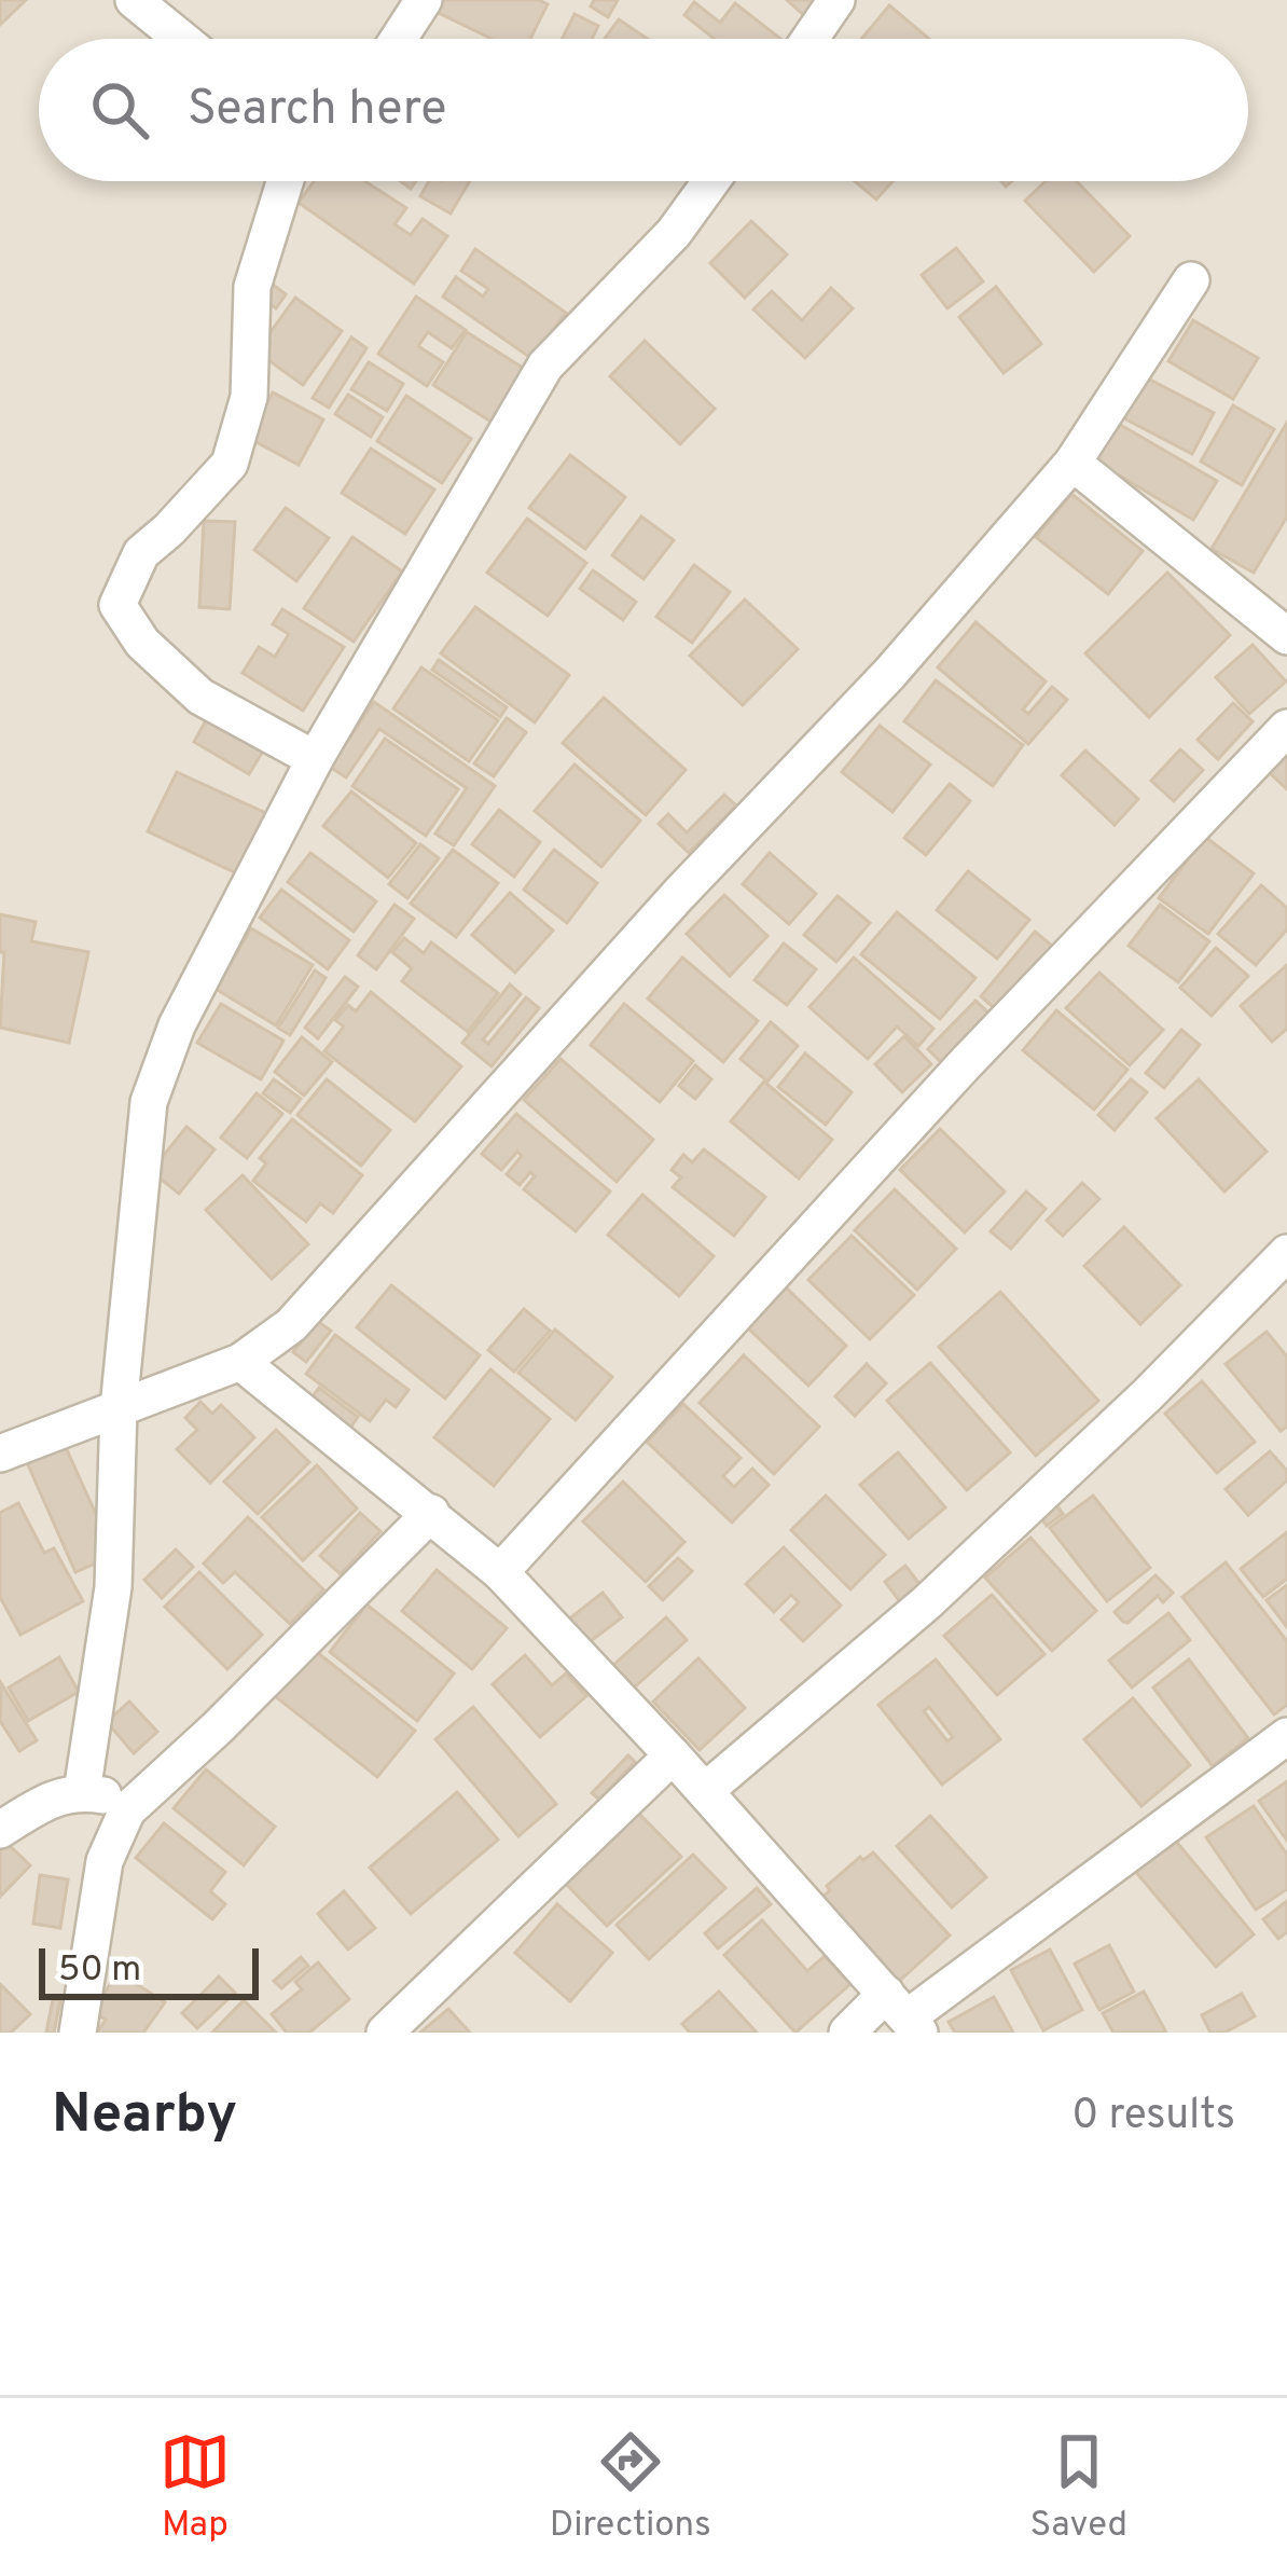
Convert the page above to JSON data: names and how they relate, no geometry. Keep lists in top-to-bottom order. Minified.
{"scale_bar":"50 m","page":{"search":"Search here","scale":"50 m","heading":["Nearby","0 results"],"nav":["Map","Directions","Saved"]}}
